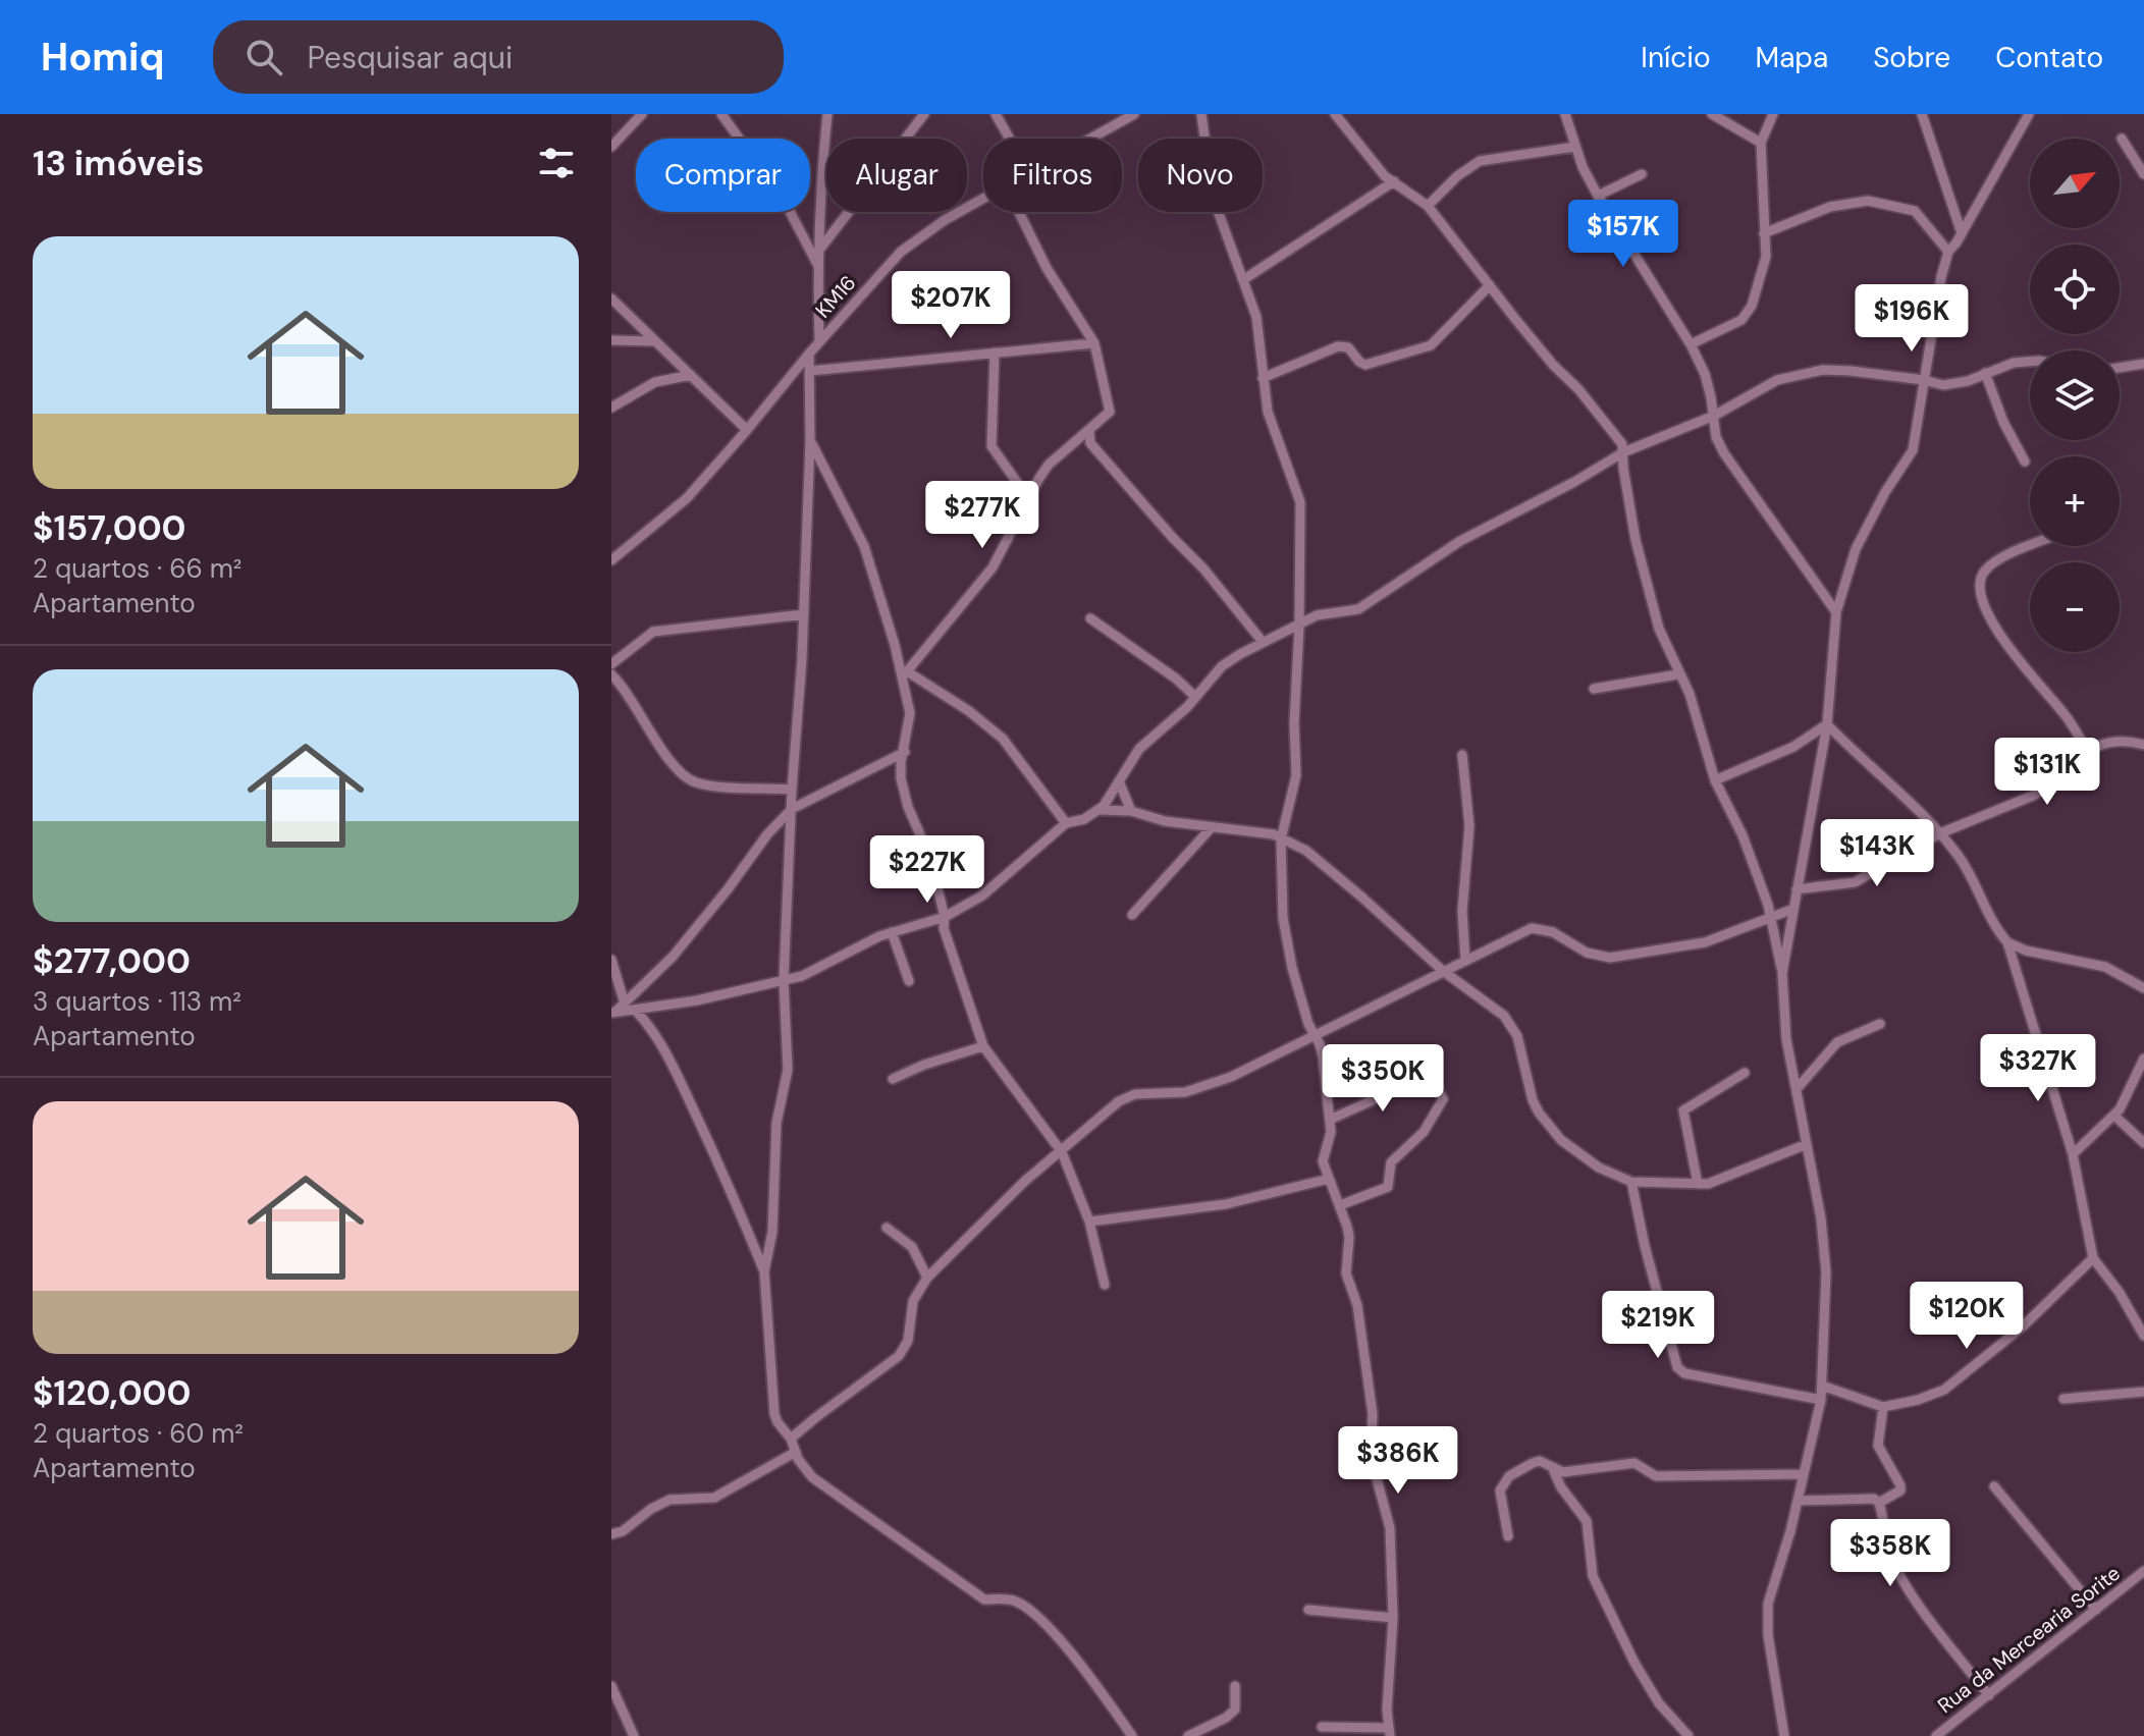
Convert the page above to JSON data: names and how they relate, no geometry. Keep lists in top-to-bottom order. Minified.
{"streets":{"street":["KM16","Rua da Mercearia Sorite"]},"north":"top right","page":{"header":"Homiq","search":"Pesquisar aqui","nav":["Início","Mapa","Sobre","Contato"],"heading":"13 imóveis","map_buttons":["+","−"],"chip":["Comprar","Alugar","Filtros","Novo"],"price":["$157K","$207K","$196K","$277K","$131K","$143K","$227K","$327K","$350K","$120K","$219K","$386K","$358K"],"list":[{"name":"$157,000","note":"2 quartos · 66 m² · Apartamento"},{"name":"$277,000","note":"3 quartos · 113 m² · Apartamento"},{"name":"$120,000","note":"2 quartos · 60 m² · Apartamento"}]}}
